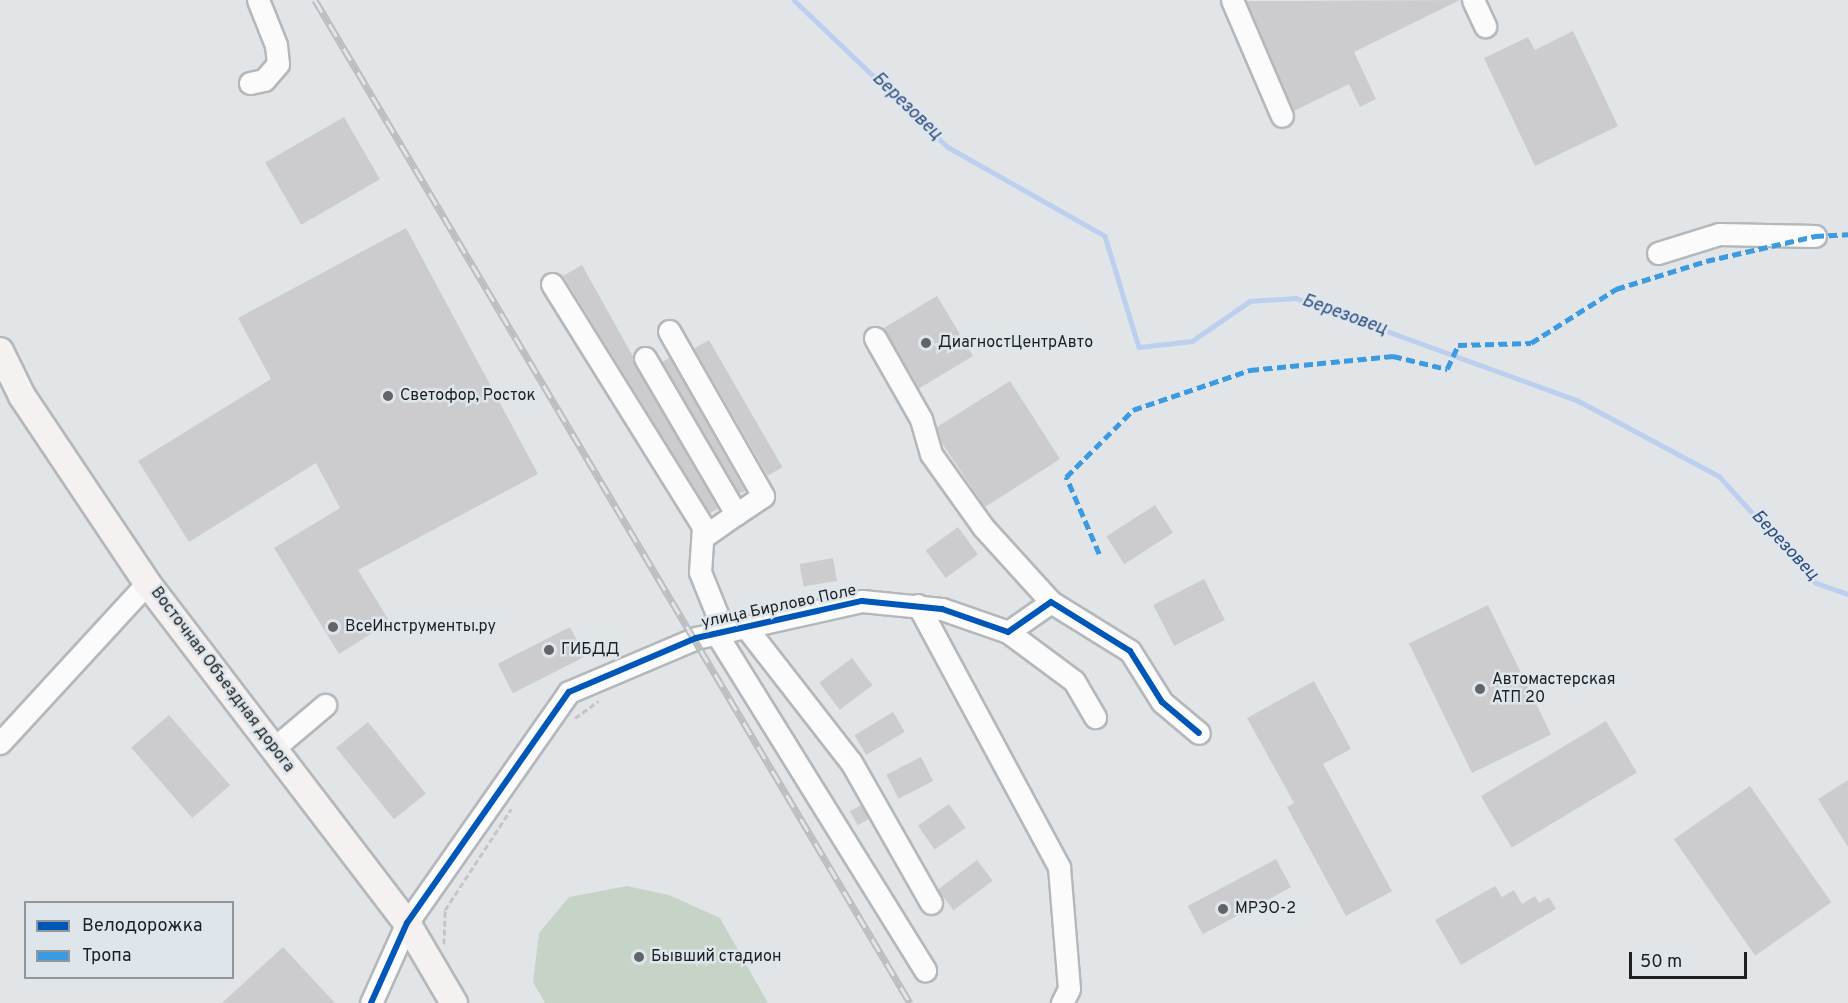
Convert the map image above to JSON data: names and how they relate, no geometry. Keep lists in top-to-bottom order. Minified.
{"streets":{"main road":["Восточная Объездная дорога"],"street":["улица Бирлово Поле"]},"crossings":[["улица Бирлово Поле","Восточная Объездная дорога"]],"water":["Березовец"],"places":["ДиагностЦентрАвто","Светофор, Росток","ВсеИнструменты.ру","ГИБДД","Автомастерская АТП 20","МРЭО-2","Бывший стадион"],"legend":["Велодорожка","Тропа"],"scale_bar":"50 m"}
